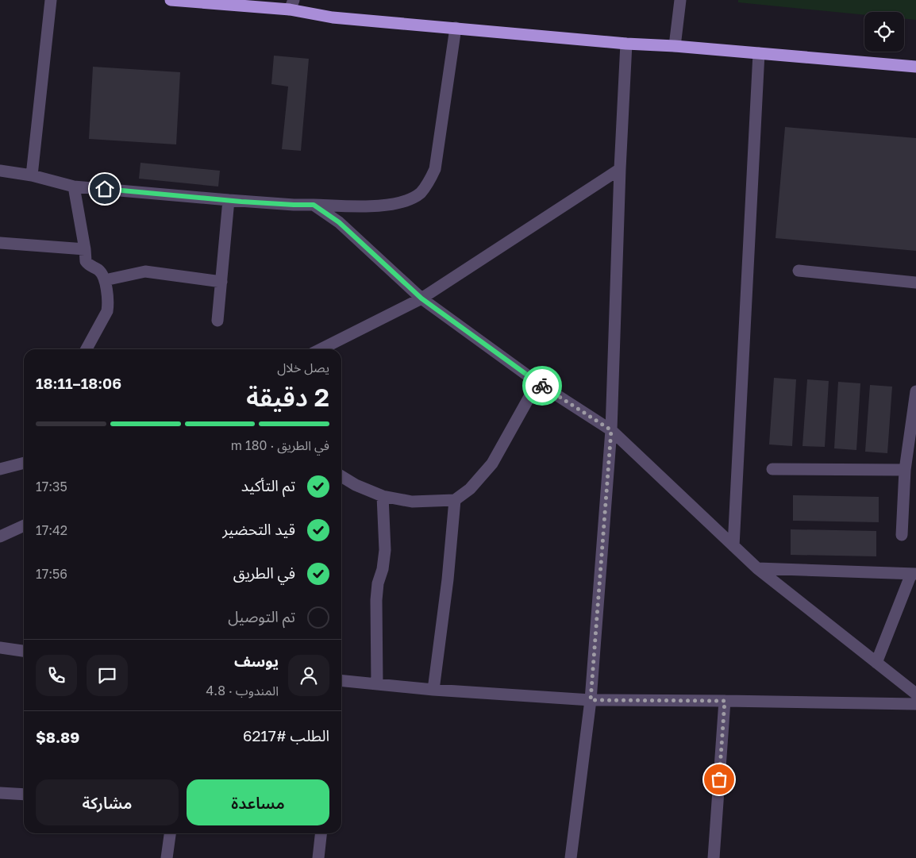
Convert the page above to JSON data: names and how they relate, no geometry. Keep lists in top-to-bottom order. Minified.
{"page":{"heading":["2 دقيقة","يصل خلال","18:06–18:11"],"panel":["يوسف","المندوب · 4.8","الطلب #6217","$8.89"],"bar":"في الطريق · 180 m","list":[["تم التأكيد","17:35"],["قيد التحضير","17:42"],["في الطريق","17:56"],"تم التوصيل"],"buttons":["مساعدة","مشاركة"]}}
